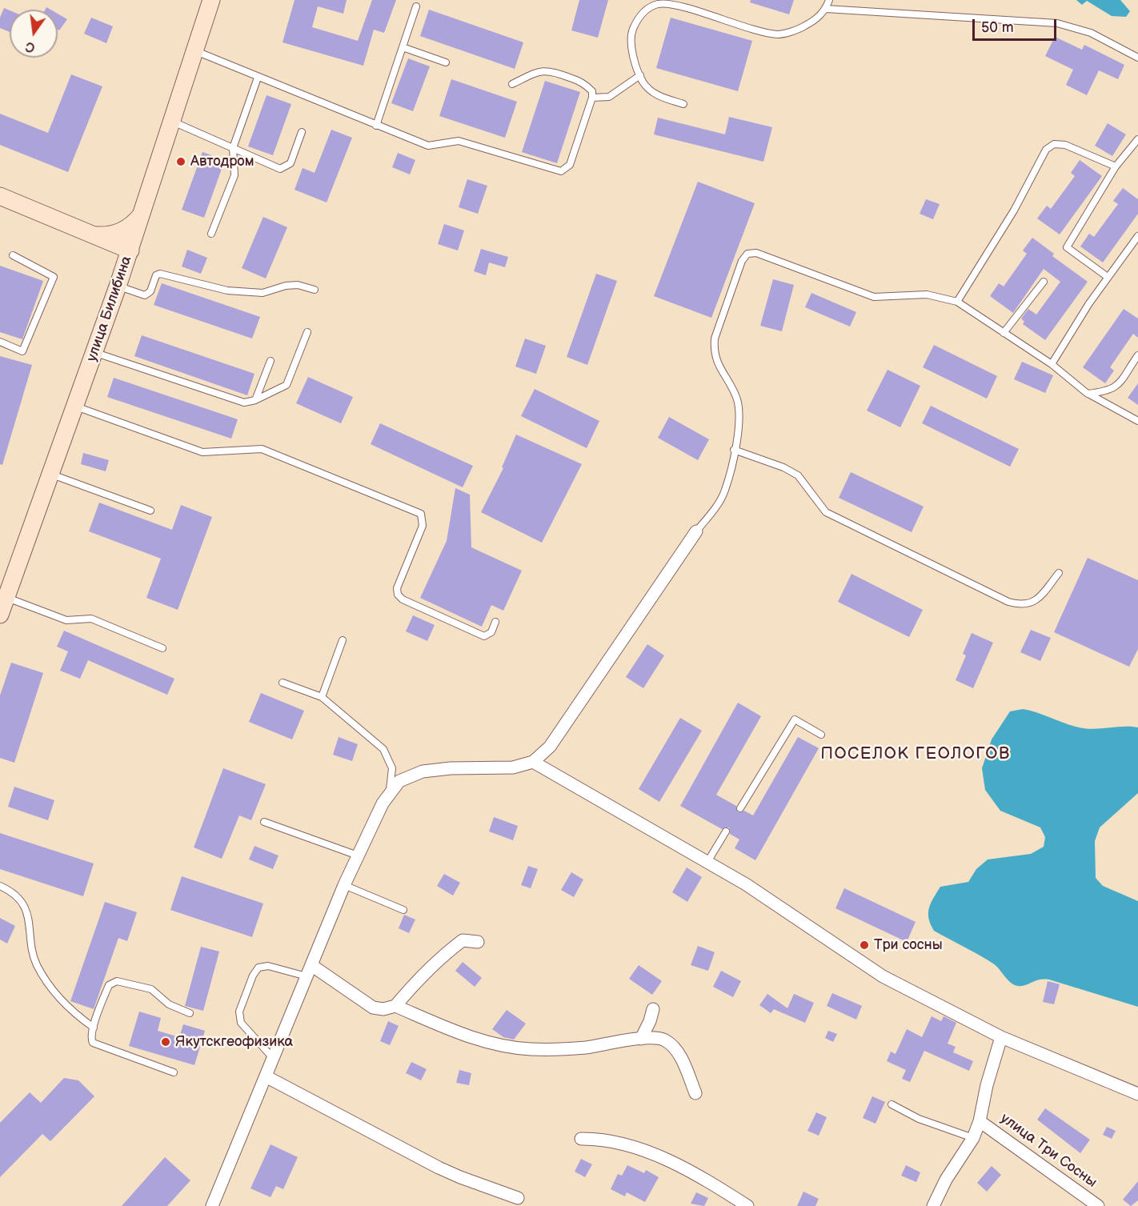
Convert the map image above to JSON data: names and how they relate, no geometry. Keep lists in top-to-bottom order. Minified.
{"streets":{"main road":["улица Билибина"],"street":["улица Три Сосны"]},"districts":["ПОСЕЛОК ГЕОЛОГОВ"],"places":["Автодром","Три сосны","Якутскгеофизика"],"scale_bar":"50 m","north":"bottom"}
